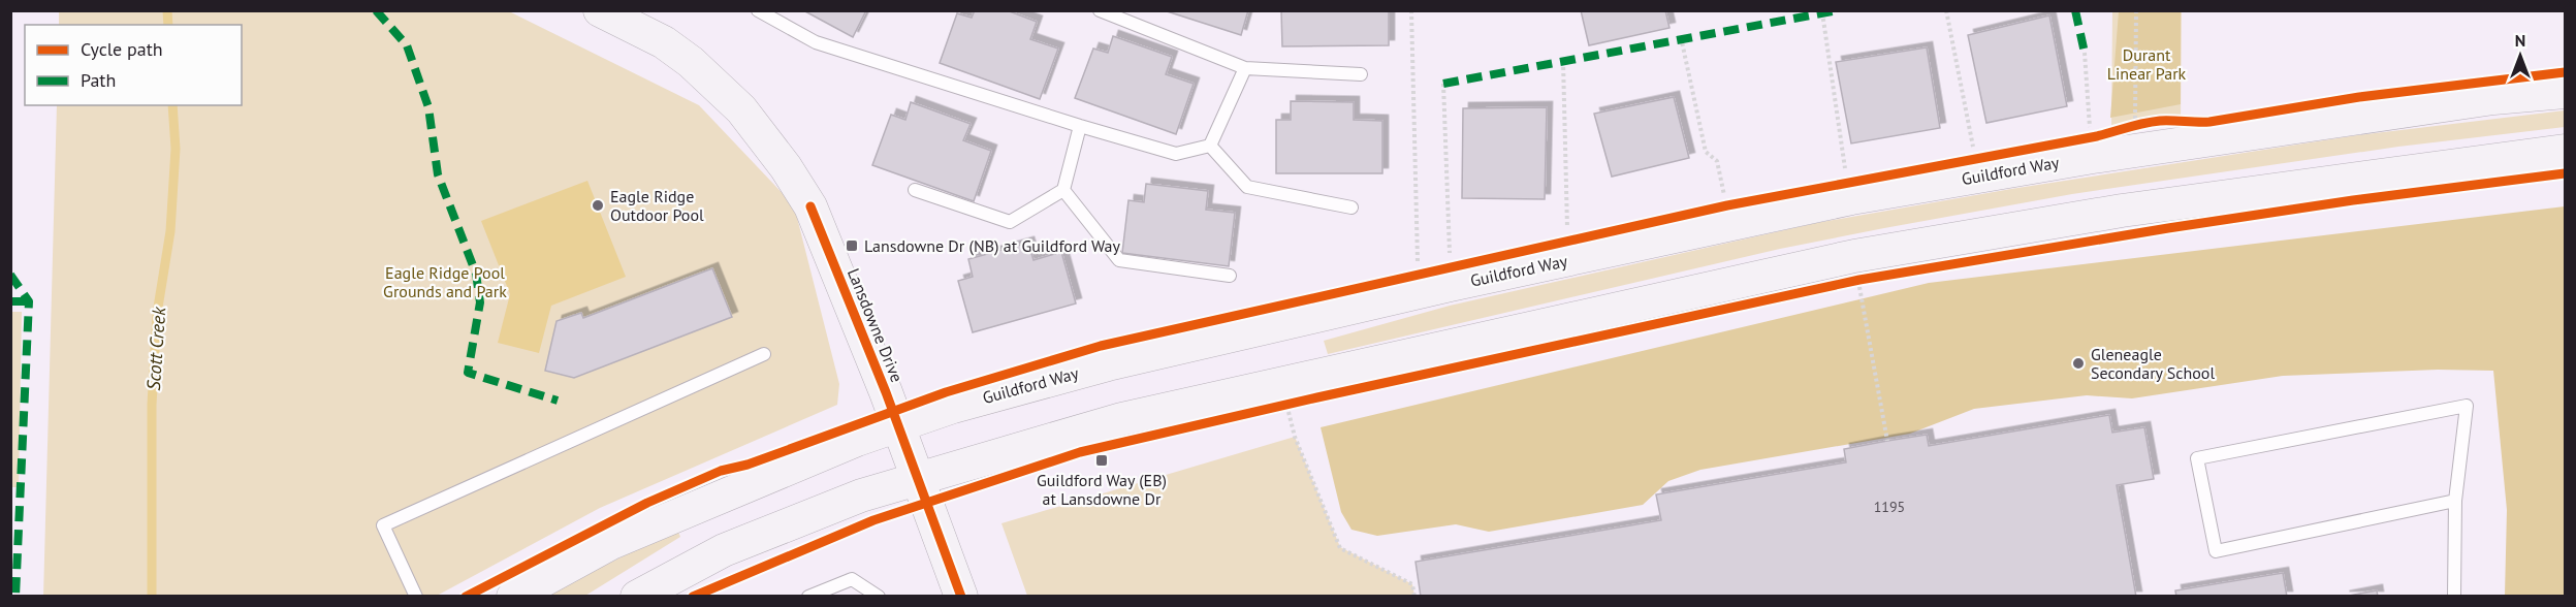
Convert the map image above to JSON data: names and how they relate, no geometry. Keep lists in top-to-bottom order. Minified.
{"streets":{"main road":["Guildford Way","Lansdowne Drive"]},"crossings":[["Guildford Way","Lansdowne Drive"]],"water":["Scott Creek"],"parks":["Durant Linear Park","Eagle Ridge Pool Grounds and Park"],"places":{"other":["Eagle Ridge Outdoor Pool","Gleneagle Secondary School"],"transit":["Lansdowne Dr (NB) at Guildford Way","Guildford Way (EB) at Lansdowne Dr"]},"house_numbers":["1195"],"legend":["Cycle path","Path"],"north":"top"}
